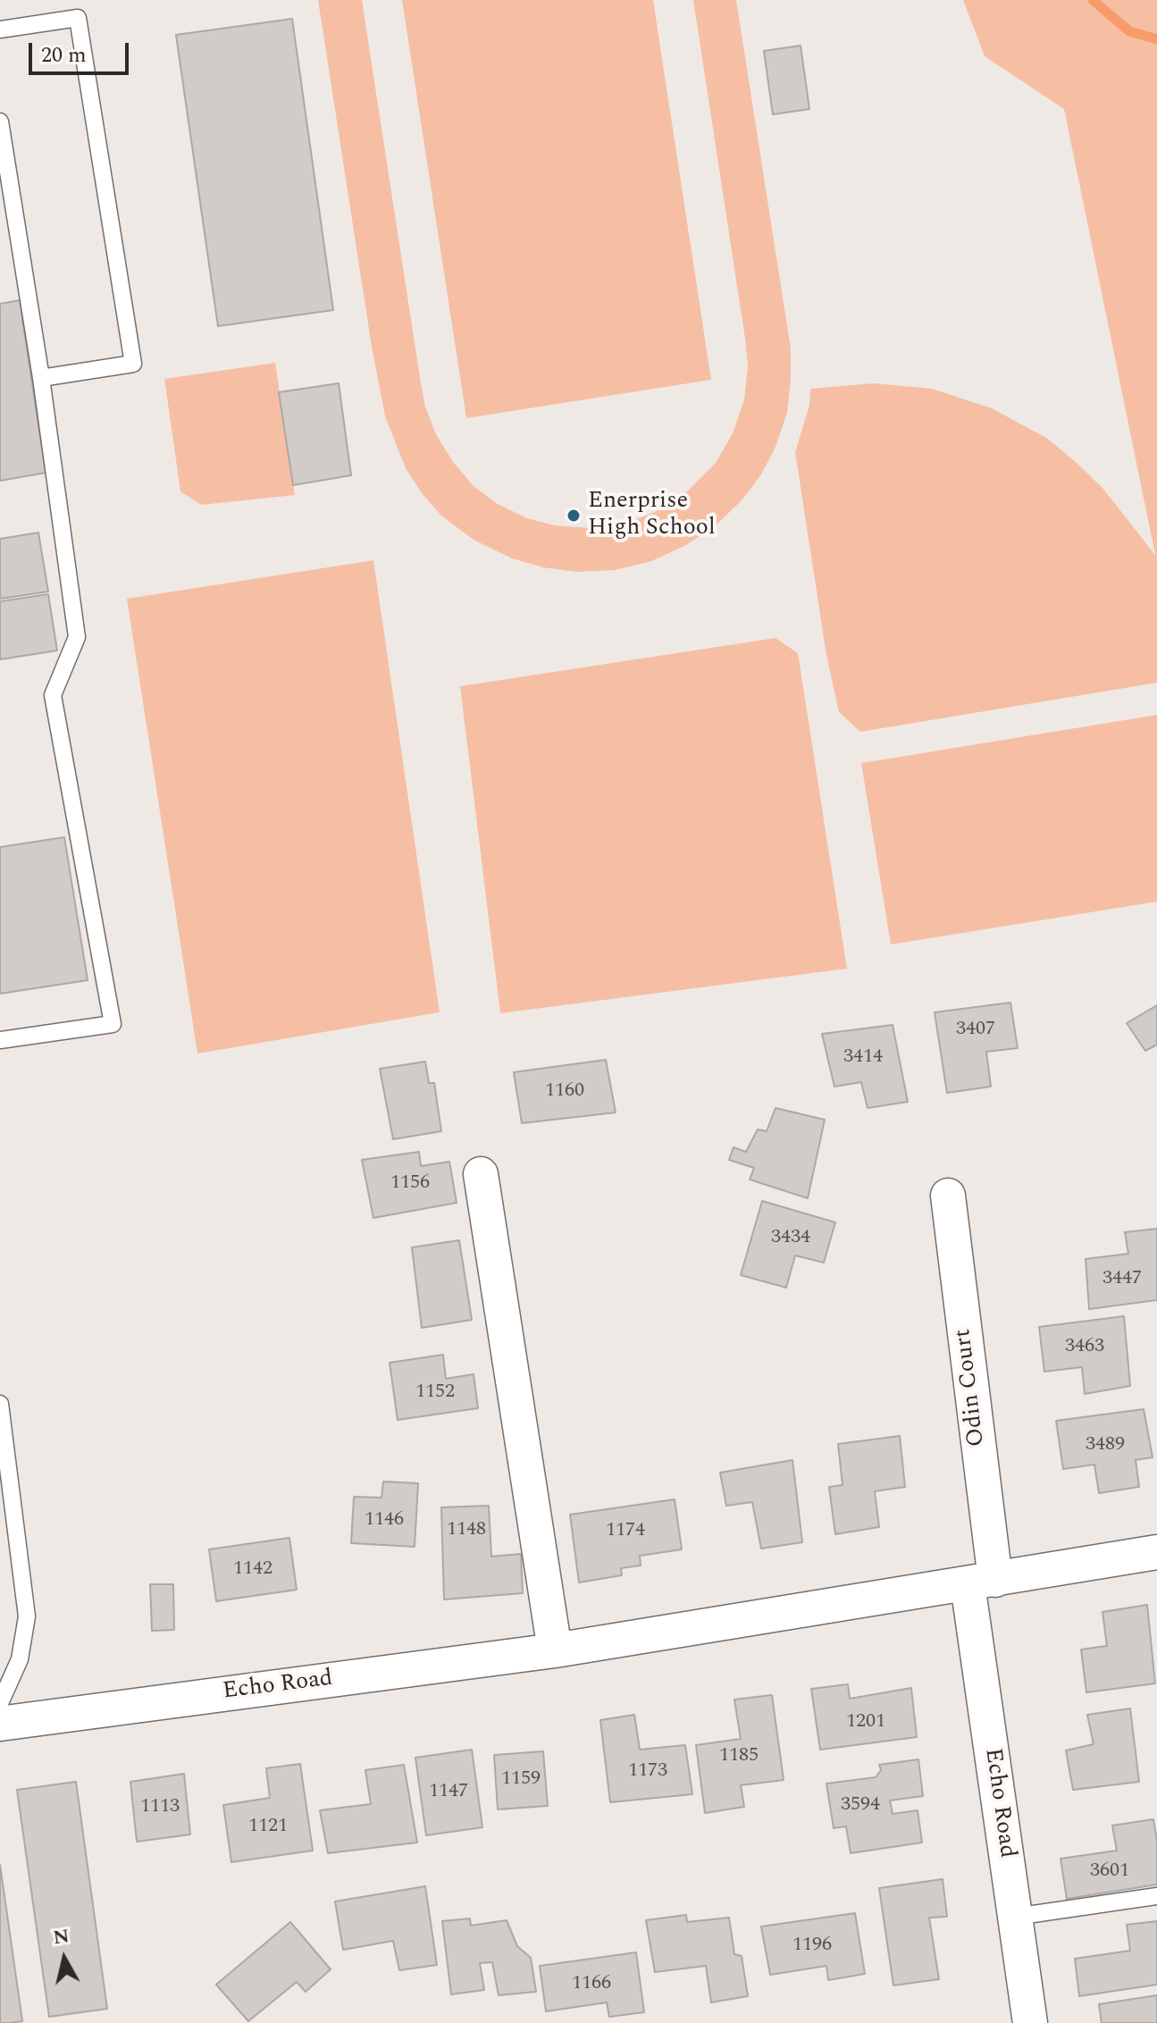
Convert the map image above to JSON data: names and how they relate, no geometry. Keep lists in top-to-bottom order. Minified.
{"streets":{"street":["Odin Court","Echo Road"]},"crossings":[["Odin Court","Echo Road"]],"places":["Enerprise High School"],"house_numbers":["3407","3414","1160","1156","3434","3447","3463","1152","3489","1146","1148","1174","1142","1201","1185","1173","1159","1147","3594","1113","1121","3601","1196","1166"],"scale_bar":"20 m","north":"top"}
